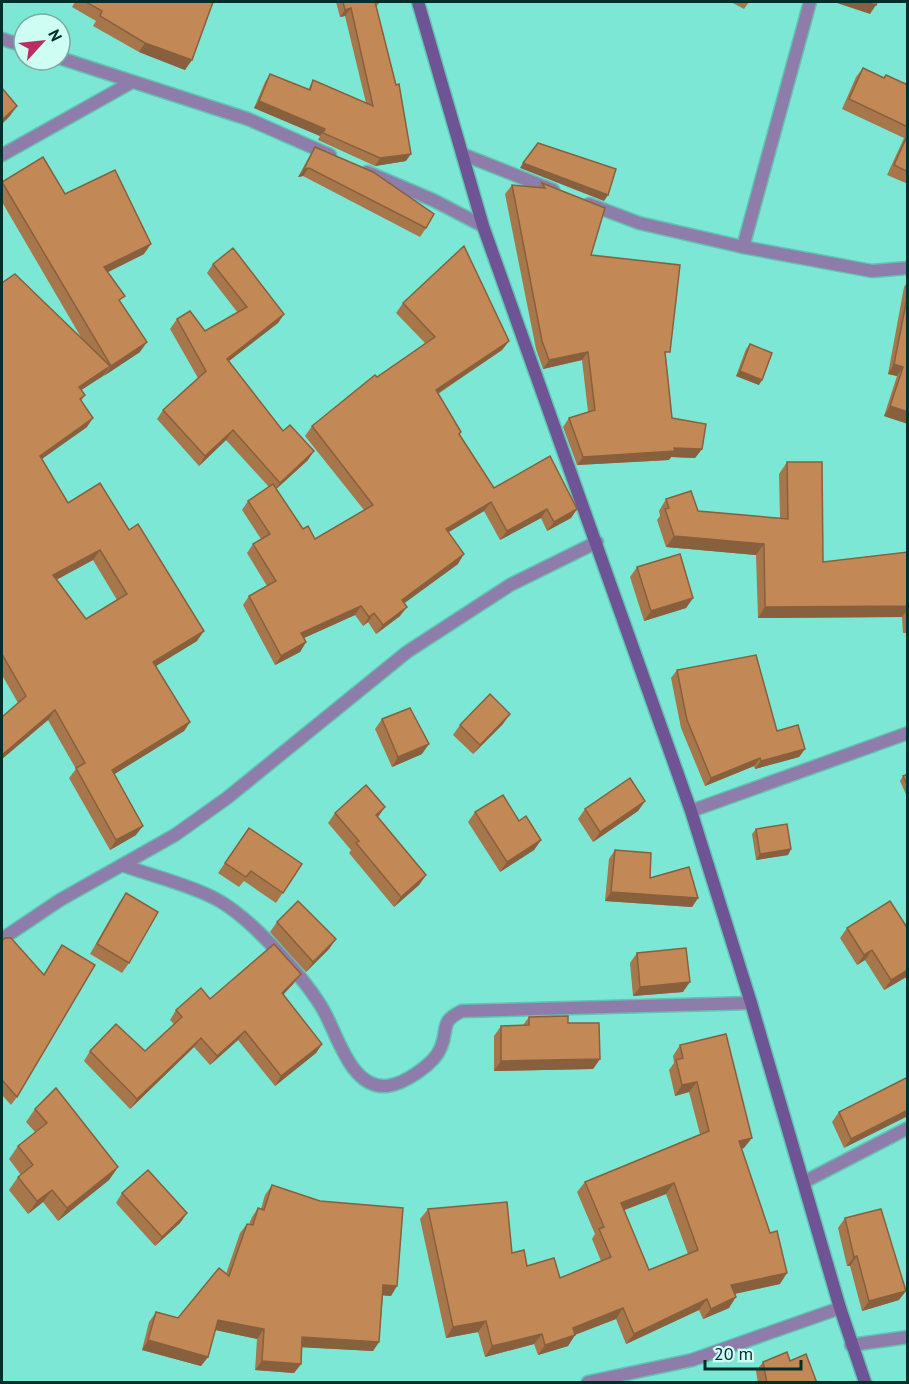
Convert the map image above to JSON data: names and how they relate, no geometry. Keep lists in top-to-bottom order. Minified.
{"scale_bar":"20 m","north":"top right"}
